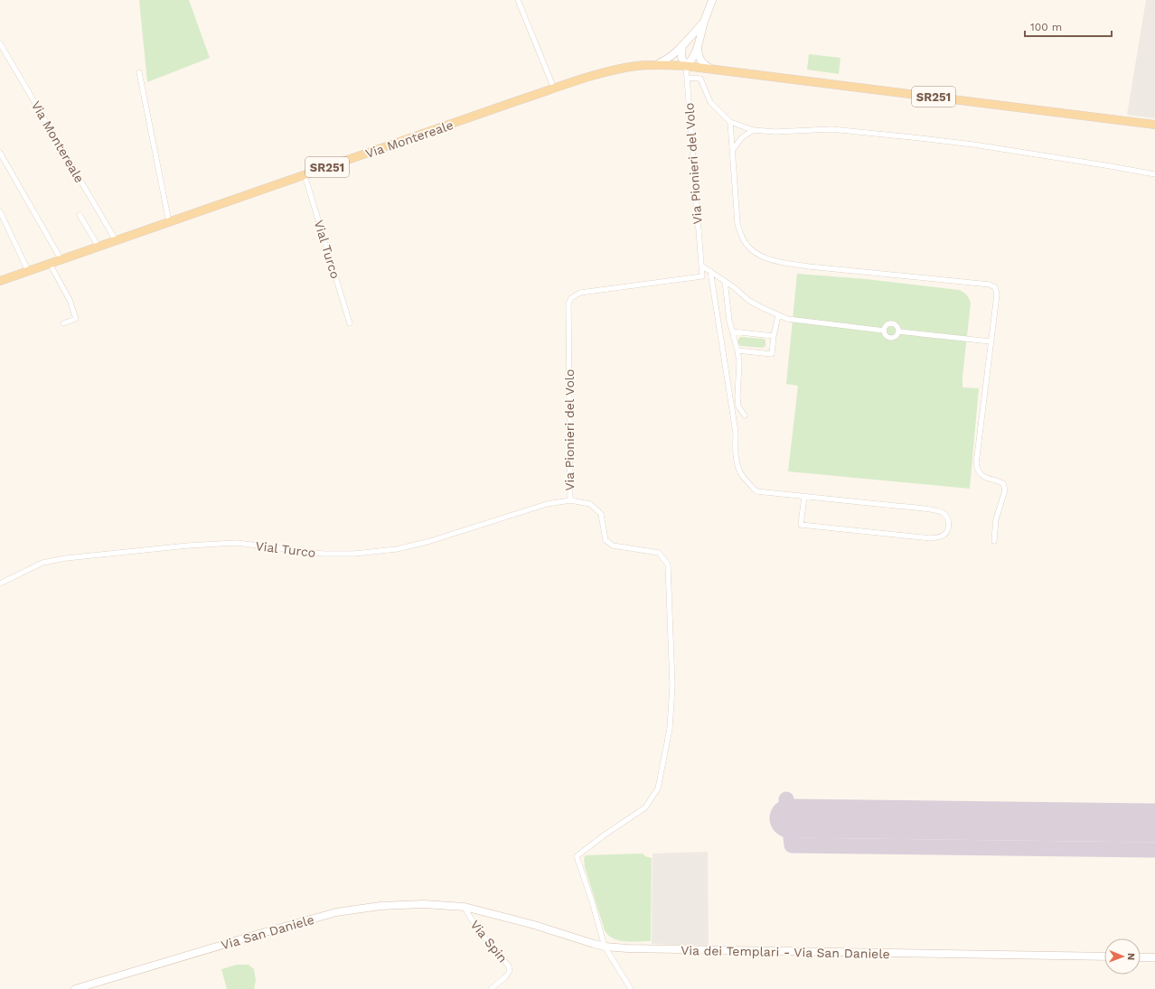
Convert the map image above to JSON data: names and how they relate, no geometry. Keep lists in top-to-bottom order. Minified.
{"streets":{"main road":["SR251","Via Montereale"],"street":["Via Pionieri del Volo","Vial Turco","Via San Daniele","Via Spin","Via dei Templari - Via San Daniele"]},"crossings":[["SR251","Via Montereale"],["SR251","Via Pionieri del Volo"],["Via Montereale","Via Pionieri del Volo"],["Via Montereale","Vial Turco"],["Via Pionieri del Volo","Vial Turco"],["Via Pionieri del Volo","Via dei Templari - Via San Daniele"],["Via San Daniele","Via Spin"],["Via San Daniele","Via dei Templari - Via San Daniele"],["Via Spin","Via dei Templari - Via San Daniele"]],"scale_bar":"100 m","north":"right"}
